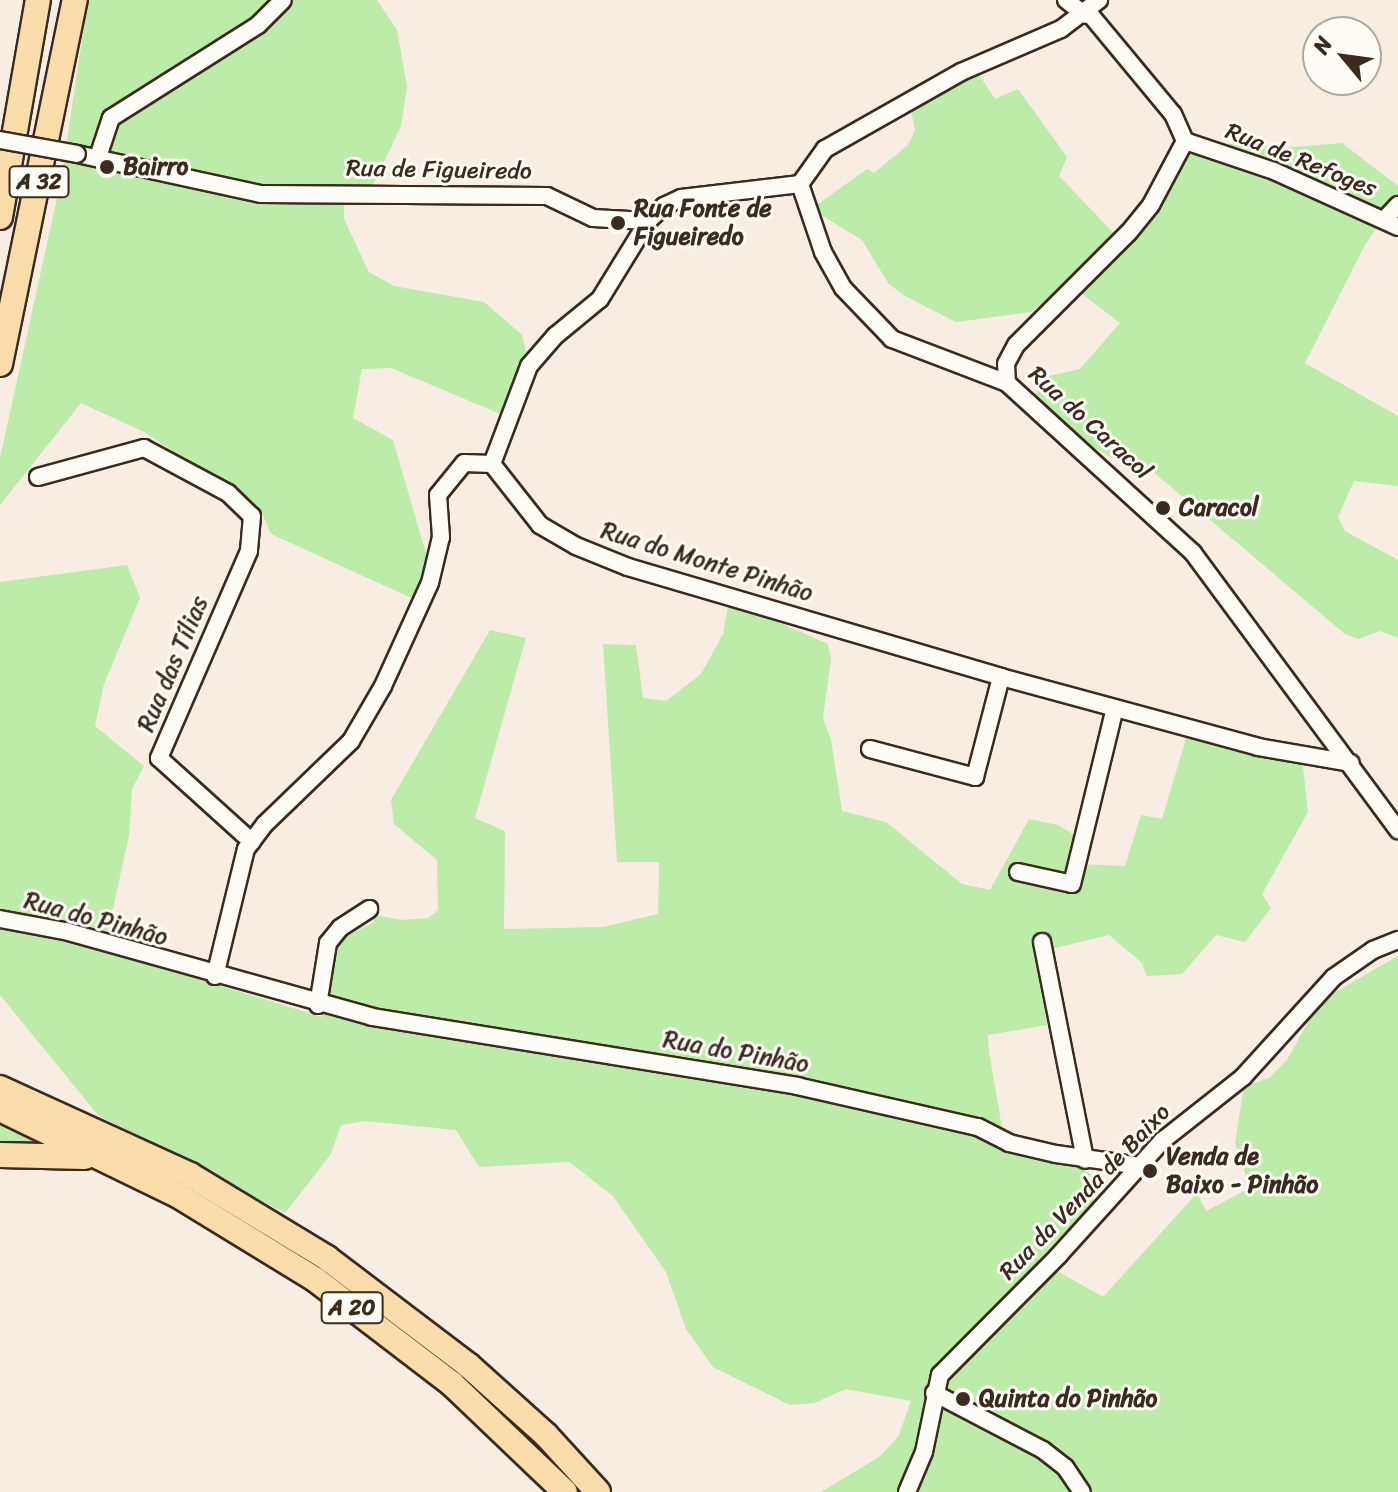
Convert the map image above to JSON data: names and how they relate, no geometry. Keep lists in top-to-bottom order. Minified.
{"streets":{"highway":["A 32","A 20"],"street":["Rua de Refoges","Rua de Figueiredo","Rua do Caracol","Rua do Monte Pinhão","Rua das Tílias","Rua do Pinhão","Rua da Venda de Baixo"]},"crossings":[["Rua de Refoges","Rua do Caracol"],["Rua do Caracol","Rua do Monte Pinhão"],["Rua do Pinhão","Rua da Venda de Baixo"]],"places":["Bairro","Rua Fonte de Figueiredo","Caracol","Venda de Baixo - Pinhão","Quinta do Pinhão"],"north":"top left"}
